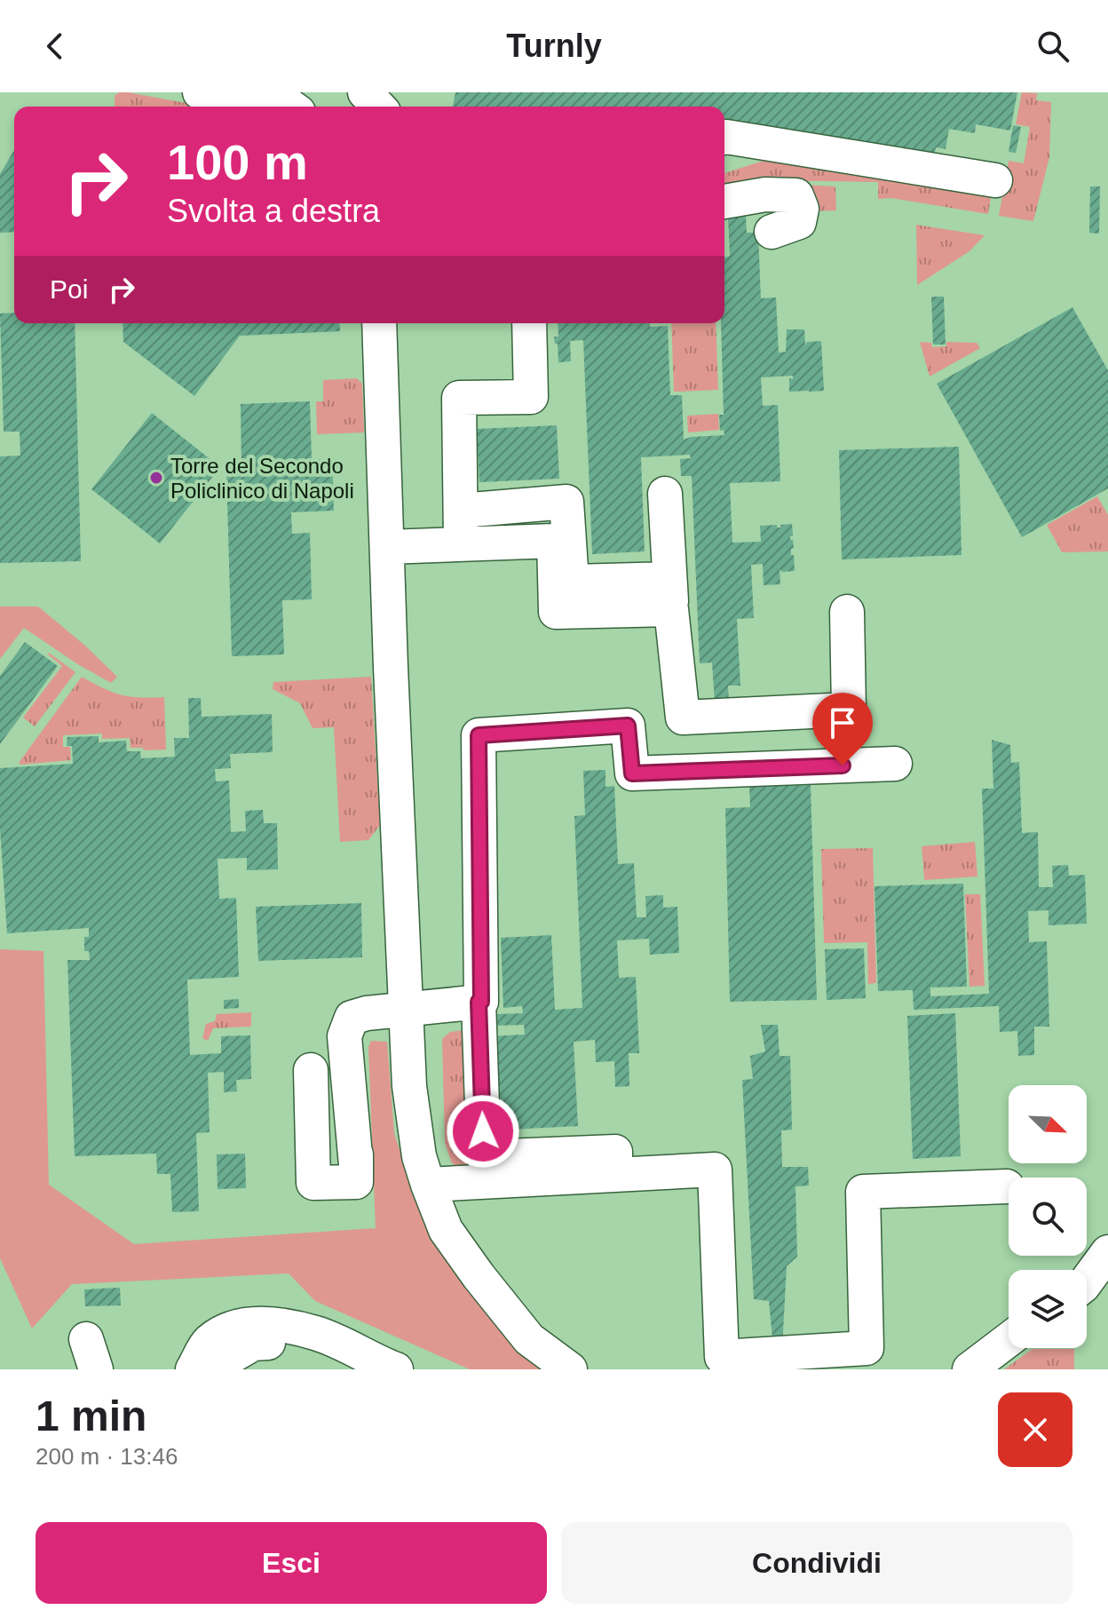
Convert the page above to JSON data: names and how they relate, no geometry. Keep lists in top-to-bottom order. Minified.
{"places":["Torre del Secondo Policlinico di Napoli"],"north":"bottom right","page":{"header":"Turnly","turn":["100 m","Svolta a destra"],"then":"Poi","heading":["1 min","200 m · 13:46"],"buttons":["Esci","Condividi"]}}
